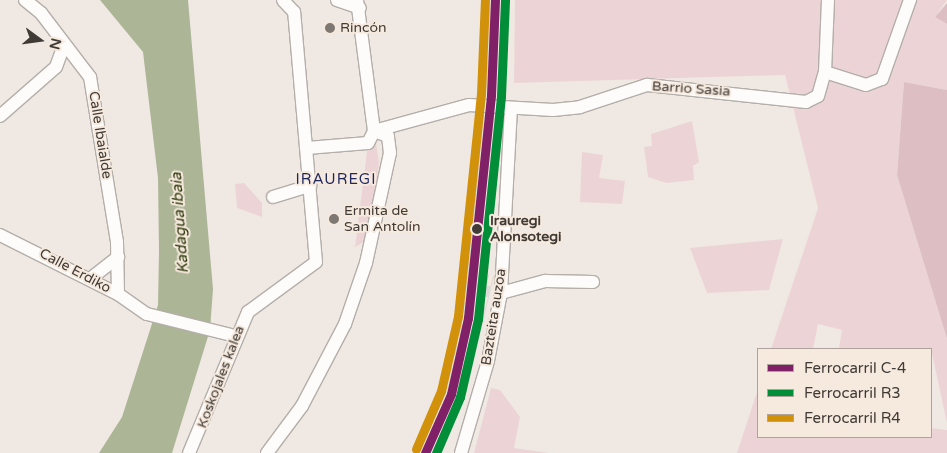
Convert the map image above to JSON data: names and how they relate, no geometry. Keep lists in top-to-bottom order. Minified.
{"streets":{"street":["Barrio Sasia","Calle Ibaialde","Calle Erdiko","Bazteita auzoa","Koskojales kalea"]},"crossings":[["Barrio Sasia","Bazteita auzoa"],["Calle Ibaialde","Calle Erdiko"],["Calle Erdiko","Koskojales kalea"]],"districts":["IRAUREGI"],"water":["Kadagua ibaia"],"places":["Rincón","Ermita de San Antolín","Irauregi Alonsotegi"],"lines":["rail line C-4","rail line R3","rail line R4"],"legend":["Ferrocarril C-4","Ferrocarril R3","Ferrocarril R4"],"north":"right"}
